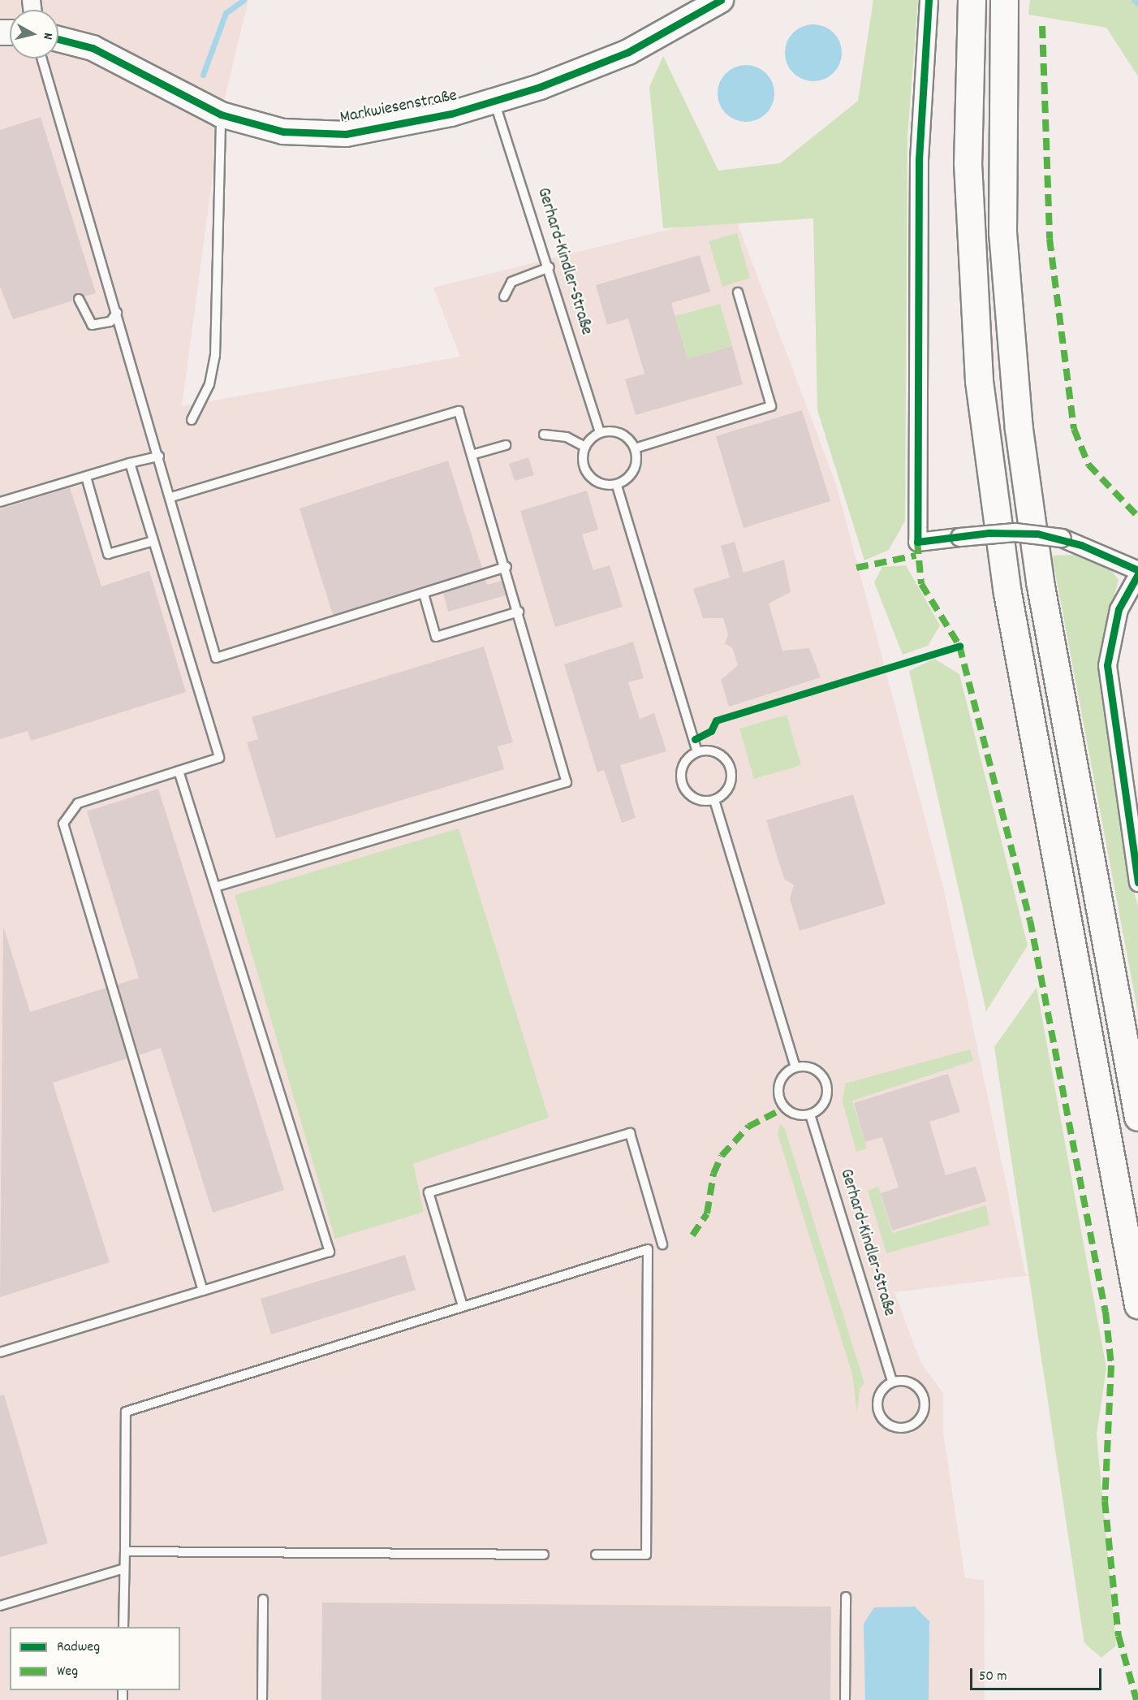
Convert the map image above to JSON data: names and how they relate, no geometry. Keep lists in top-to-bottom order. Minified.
{"streets":{"street":["Markwiesenstraße"],"lane":["Gerhard-Kindler-Straße"]},"crossings":[["Markwiesenstraße","Gerhard-Kindler-Straße"]],"legend":["Radweg","Weg"],"scale_bar":"50 m","north":"right"}
